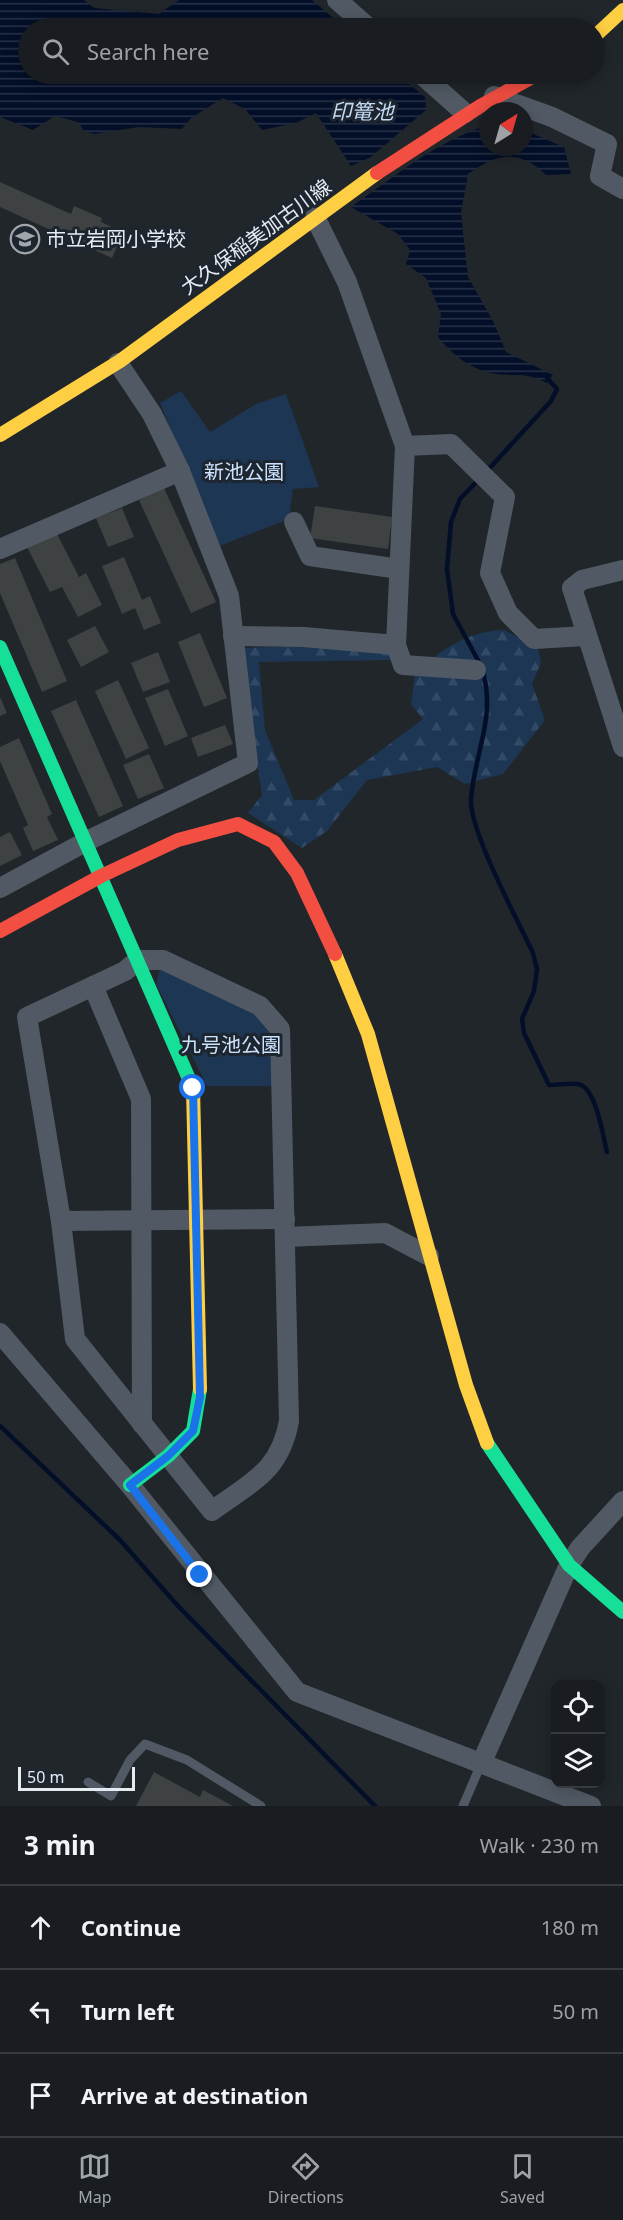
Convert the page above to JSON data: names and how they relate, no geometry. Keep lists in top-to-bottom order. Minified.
{"streets":{"street":["大久保稲美加古川線"]},"water":["印篭池"],"parks":["新池公園","九号池公園"],"places":{"school or university":["市立岩岡小学校"]},"scale_bar":"50 m","north":"top right","page":{"search":"Search here","scale":"50 m","heading":["3 min","Walk · 230 m"],"list":[["Continue","180 m"],["Turn left","50 m"],"Arrive at destination"],"nav":["Map","Directions","Saved"]}}
